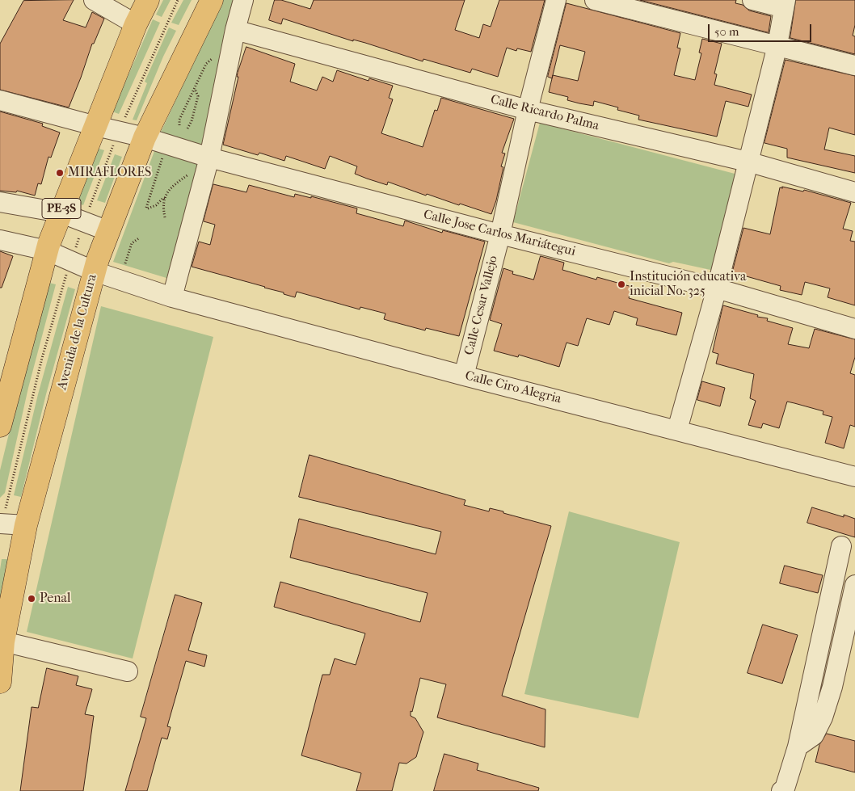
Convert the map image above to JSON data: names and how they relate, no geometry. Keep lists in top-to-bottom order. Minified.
{"streets":{"highway":["PE-3S","Avenida de la Cultura"],"street":["Calle Ricardo Palma","Calle Jose Carlos Mariátegui","Calle Cesar Vallejo","Calle Ciro Alegria"]},"crossings":[["Calle Ricardo Palma","Calle Cesar Vallejo"],["PE-3S","Calle Jose Carlos Mariátegui"],["PE-3S","Calle Ciro Alegria"],["Calle Jose Carlos Mariátegui","Calle Cesar Vallejo"],["Calle Jose Carlos Mariátegui","Avenida de la Cultura"],["Calle Cesar Vallejo","Calle Ciro Alegria"],["Avenida de la Cultura","Calle Ciro Alegria"]],"places":["MIRAFLORES","Institución educativa inicial No. 325","Penal"],"scale_bar":"50 m"}
